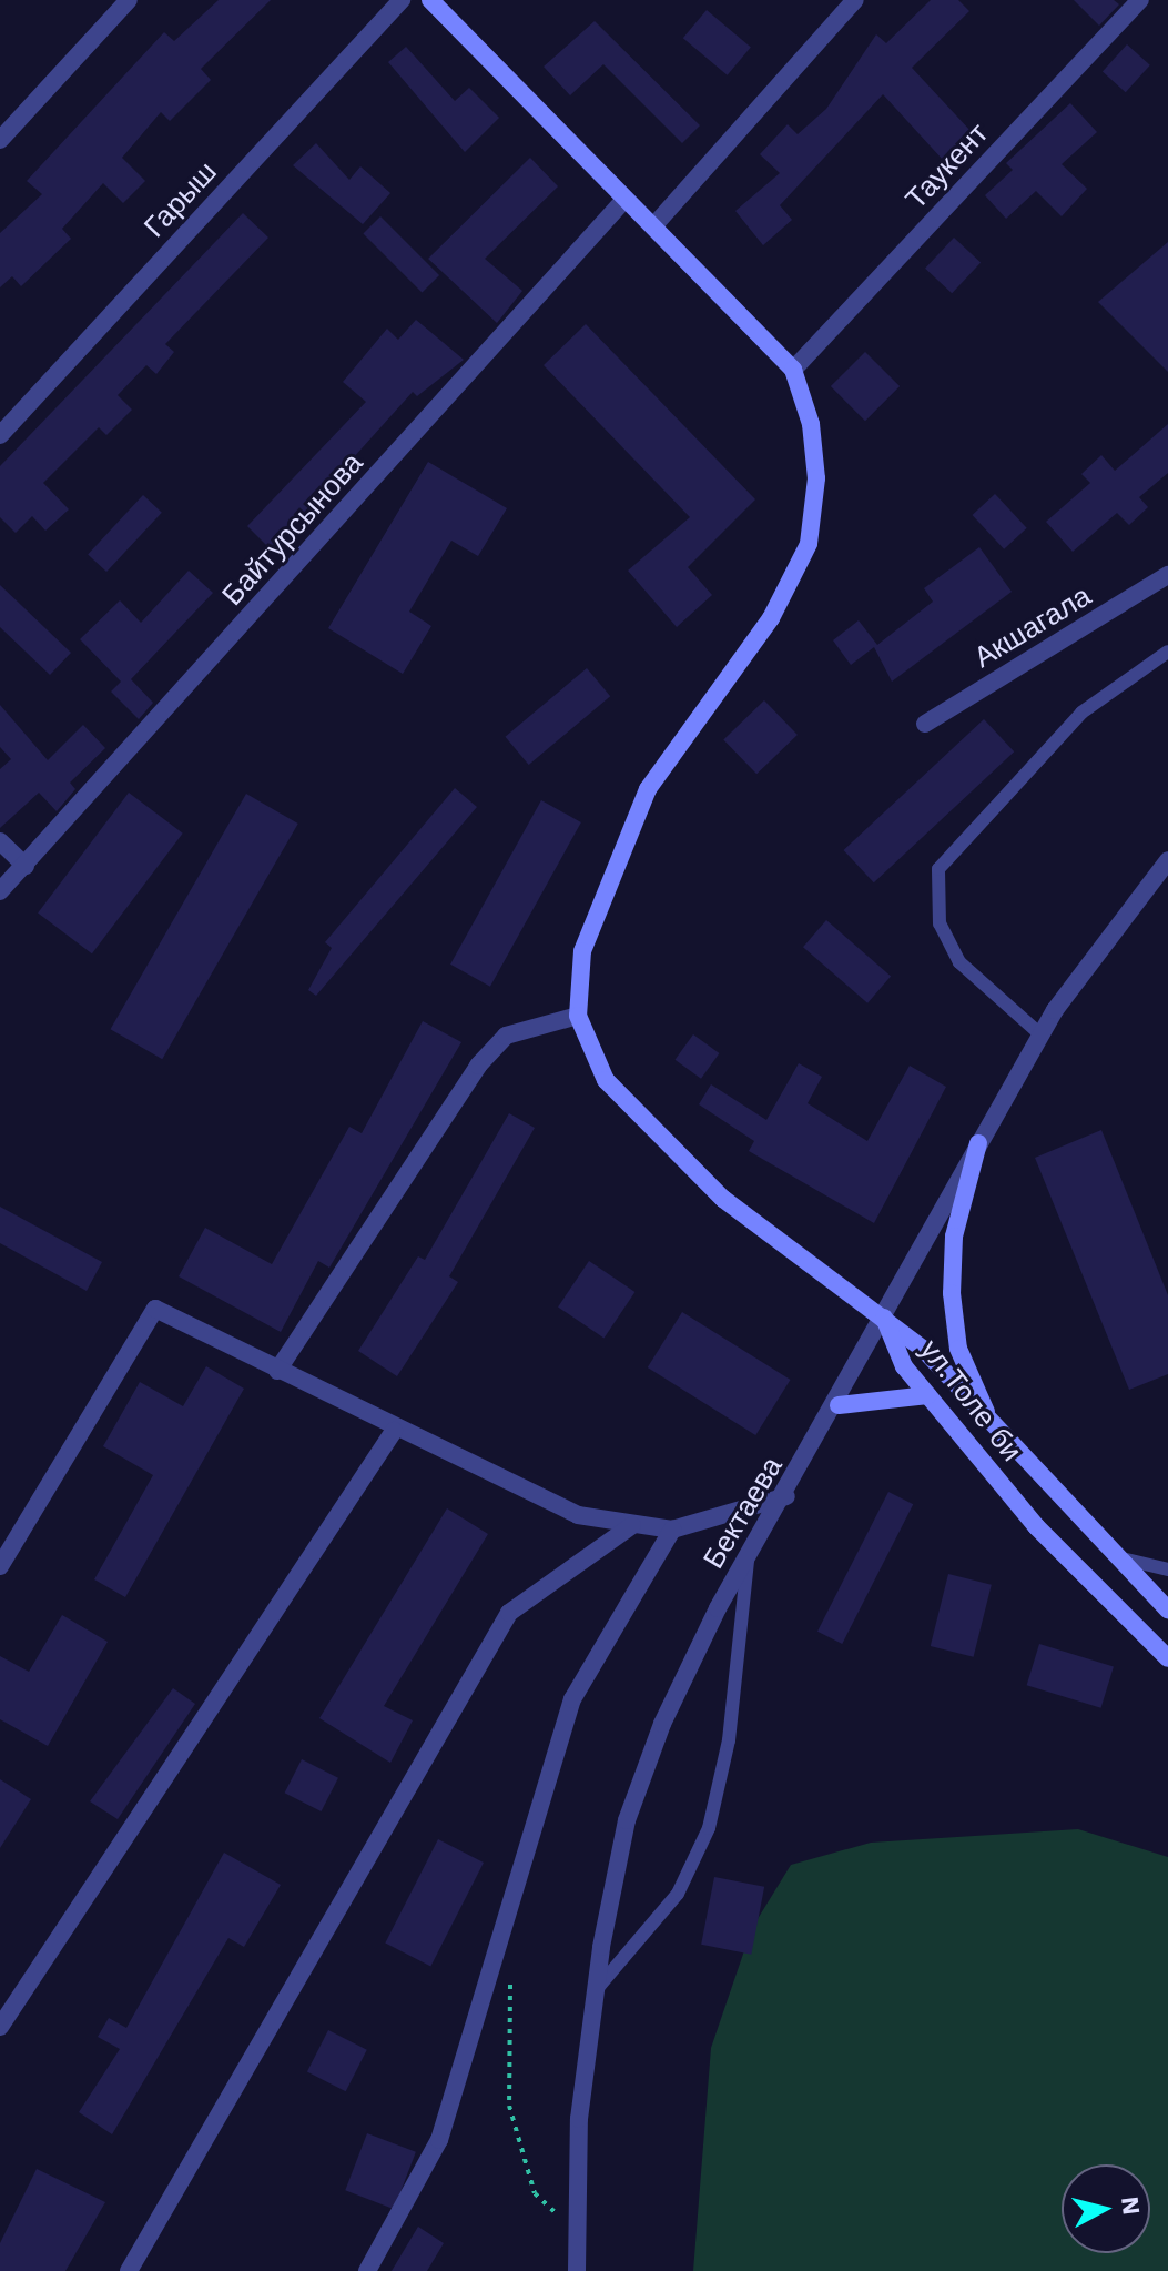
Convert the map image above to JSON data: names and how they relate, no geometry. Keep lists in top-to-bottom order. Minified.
{"streets":{"main road":["ул.Толе би"],"street":["Таукент","Гарыш","Байтурсынова","Акшагала","Бектаева"]},"crossings":[["ул.Толе би","Бектаева"]],"north":"right"}
